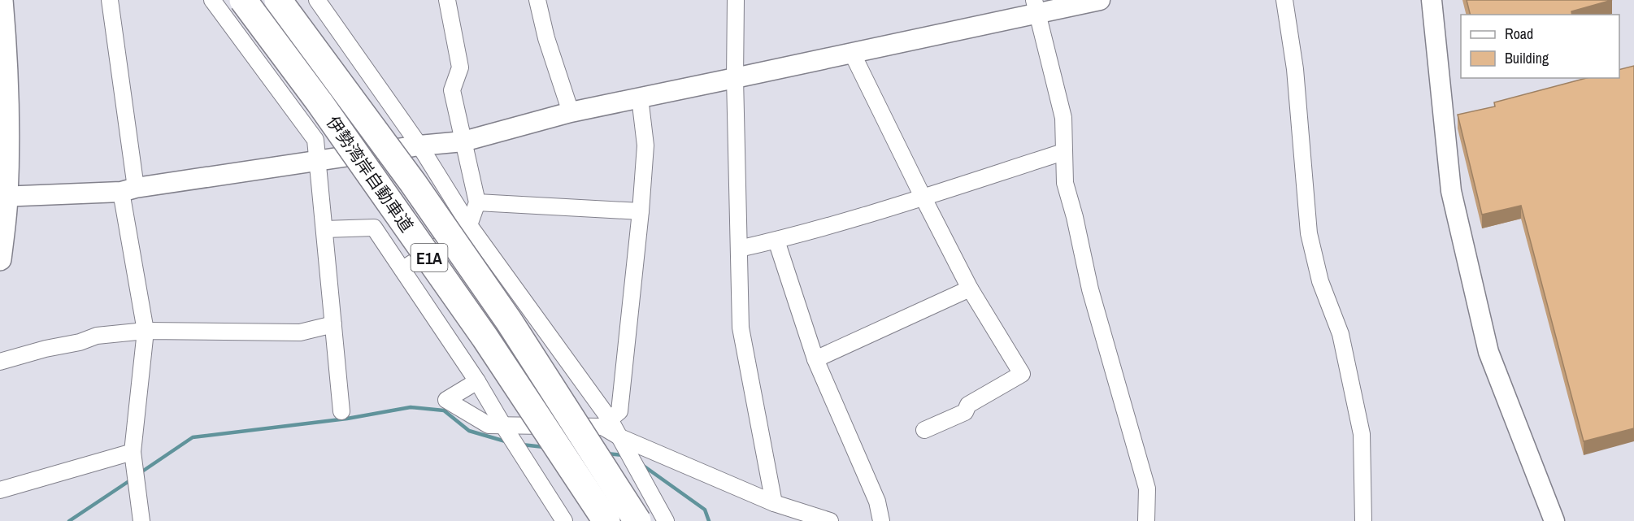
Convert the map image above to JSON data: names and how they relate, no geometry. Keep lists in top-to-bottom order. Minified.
{"streets":{"highway":["伊勢湾岸自動車道","E1A"]},"legend":["Road","Building"]}
